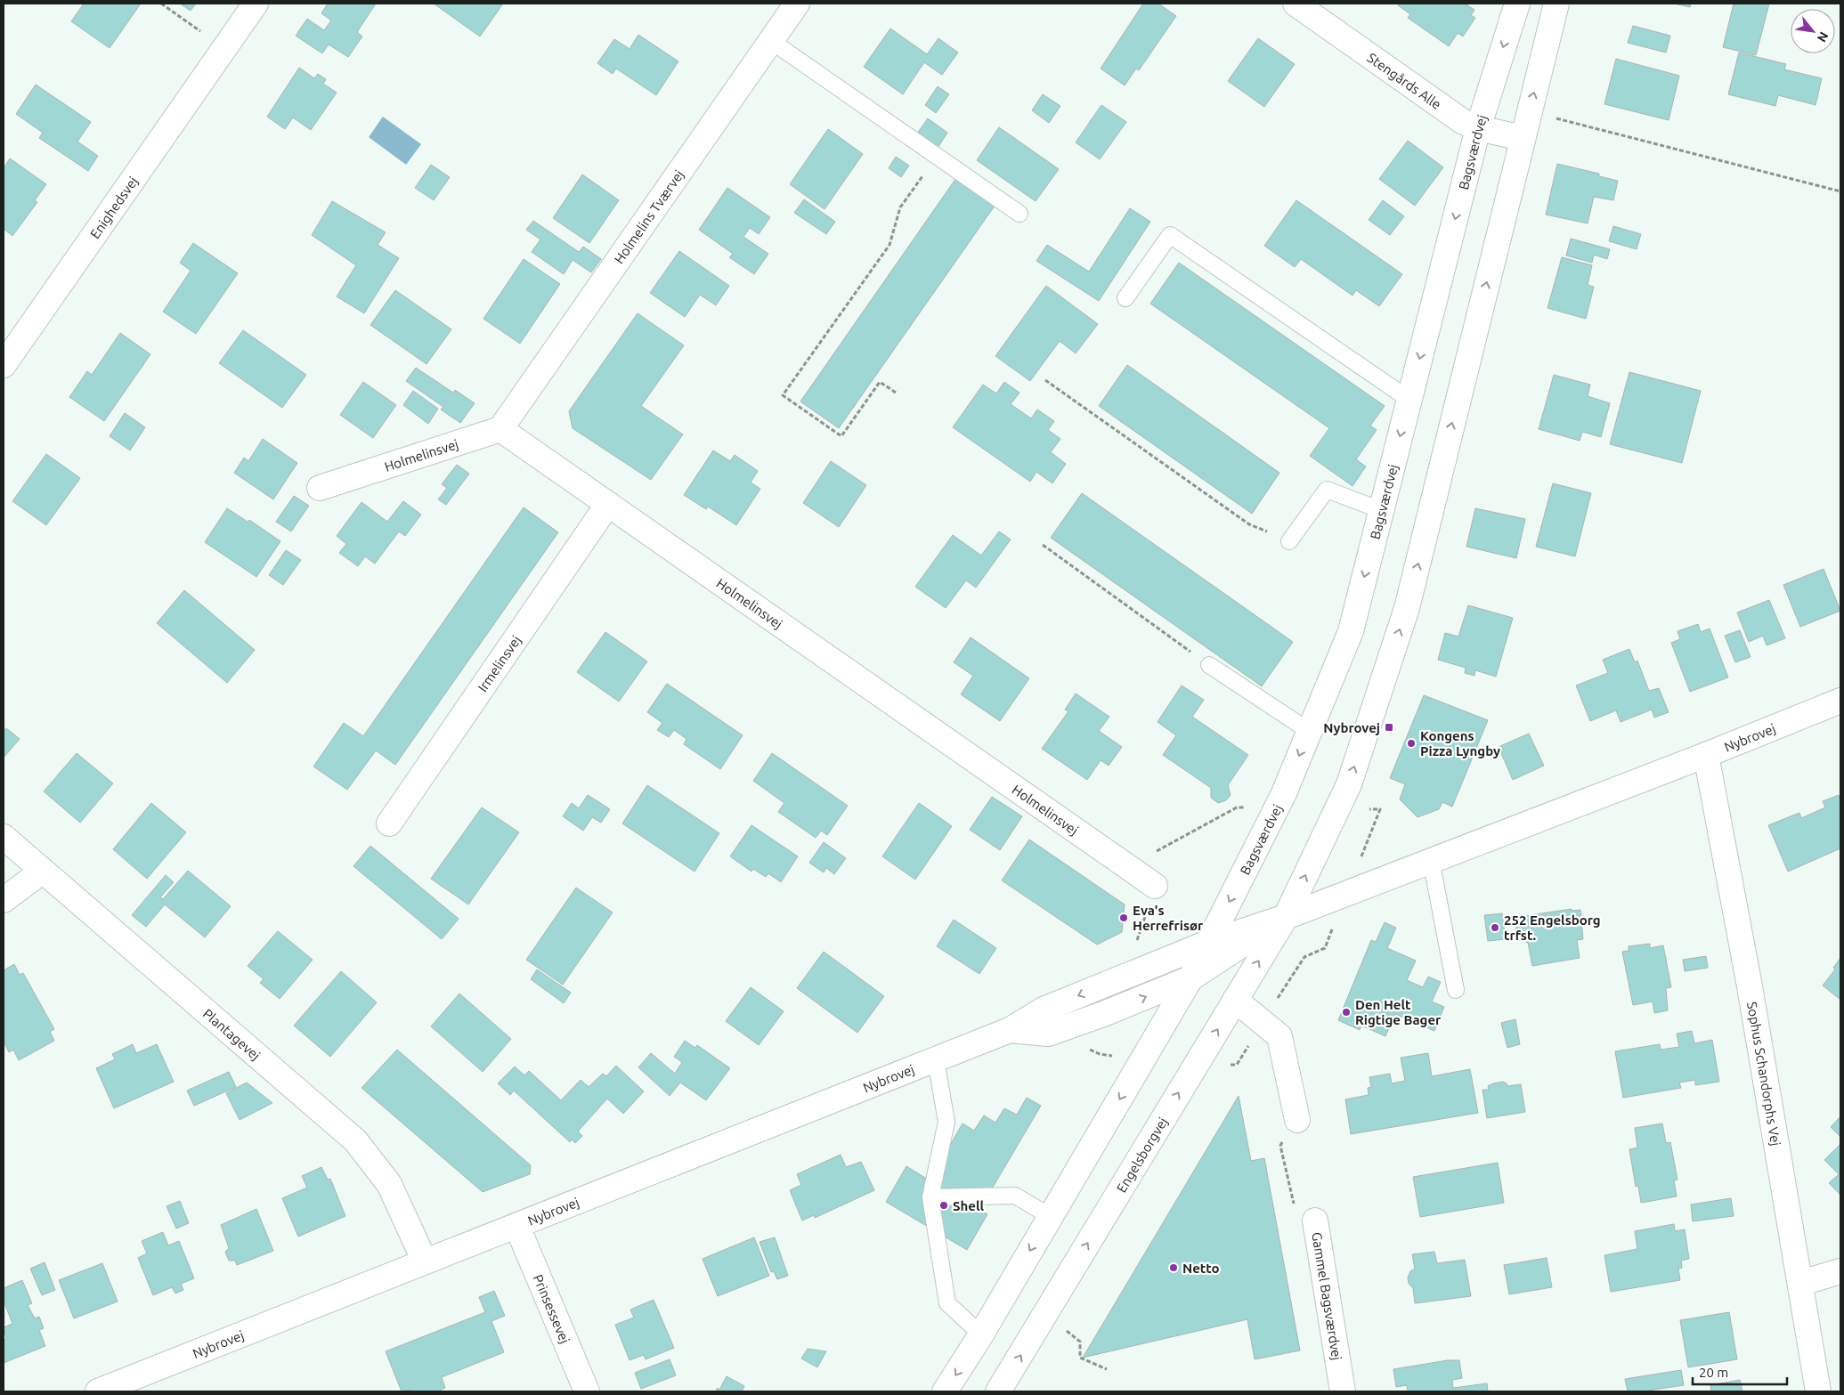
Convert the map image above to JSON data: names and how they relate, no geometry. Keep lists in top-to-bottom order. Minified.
{"streets":{"street":["Stengårds Alle","Bagsværdvej","Enighedsvej","Holmelins Tværvej","Holmelinsvej","Irmelinsvej","Nybrovej","Plantagevej","Sophus Schandorphs Vej","Engelsborgvej","Gammel Bagsværdvej","Prinsessevej"]},"crossings":[["Stengårds Alle","Bagsværdvej"],["Bagsværdvej","Nybrovej"],["Holmelins Tværvej","Holmelinsvej"],["Holmelinsvej","Irmelinsvej"],["Nybrovej","Plantagevej"],["Nybrovej","Sophus Schandorphs Vej"],["Nybrovej","Engelsborgvej"],["Nybrovej","Prinsessevej"]],"places":{"transit":["Nybrovej"],"other":["Kongens Pizza Lyngby","Eva's Herrefrisør","252 Engelsborg trfst.","Den Helt Rigtige Bager","Shell","Netto"]},"scale_bar":"20 m","north":"bottom right"}
